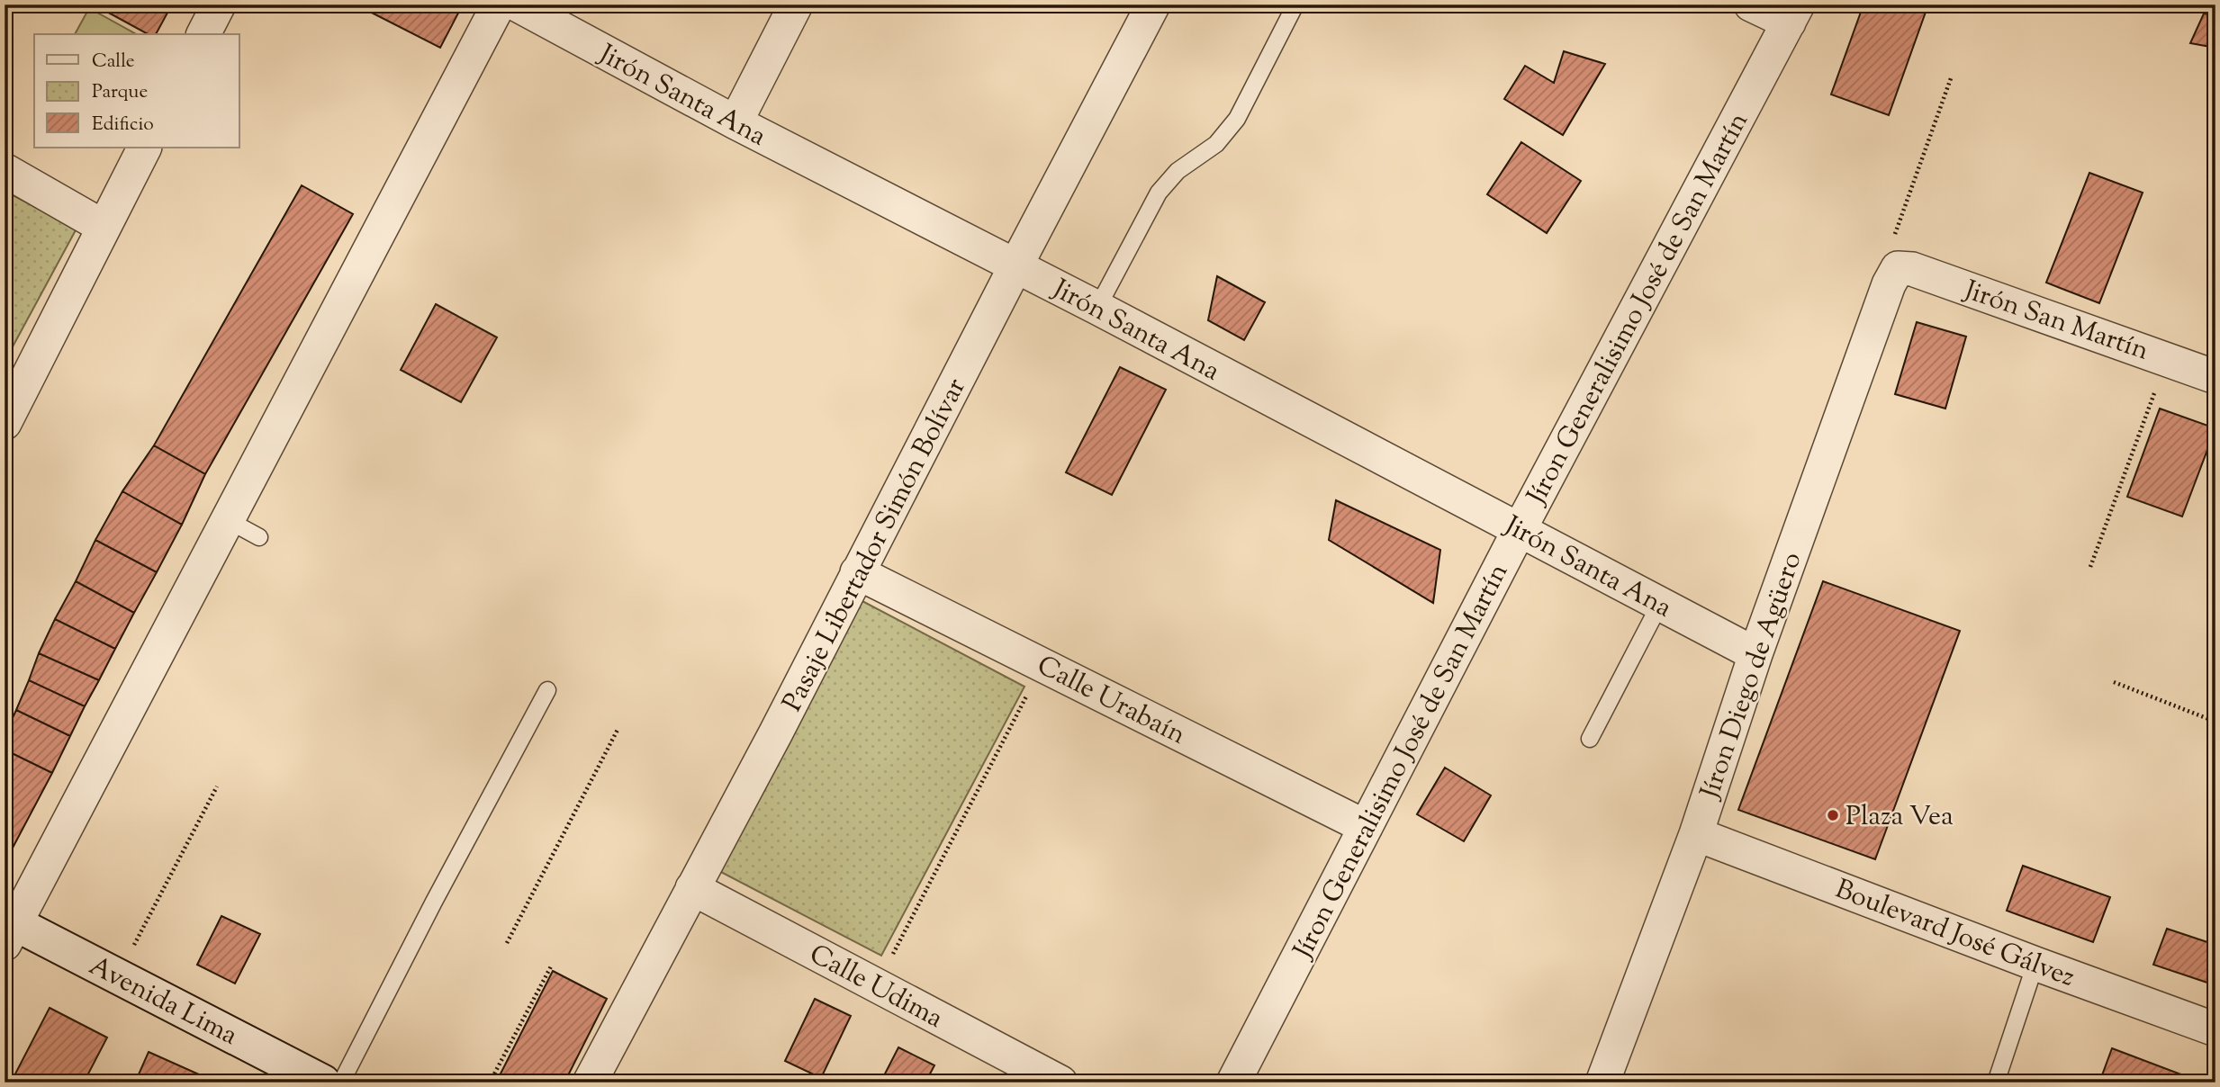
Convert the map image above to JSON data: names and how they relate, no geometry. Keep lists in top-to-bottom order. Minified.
{"streets":{"street":["Jirón Santa Ana","Jíron Generalisimo José de San Martín","Jirón San Martín","Pasaje Libertador Simón Bolívar","Jíron Diego de Agüero","Calle Urabaín","Boulevard José Gálvez","Calle Udima","Avenida Lima"]},"crossings":[["Jirón Santa Ana","Jíron Generalisimo José de San Martín"],["Jirón Santa Ana","Pasaje Libertador Simón Bolívar"],["Jirón Santa Ana","Jíron Diego de Agüero"],["Jíron Generalisimo José de San Martín","Calle Urabaín"],["Jirón San Martín","Jíron Diego de Agüero"],["Pasaje Libertador Simón Bolívar","Calle Urabaín"],["Pasaje Libertador Simón Bolívar","Calle Udima"],["Jíron Diego de Agüero","Boulevard José Gálvez"]],"places":["Plaza Vea"],"legend":["Calle","Parque","Edificio"]}
